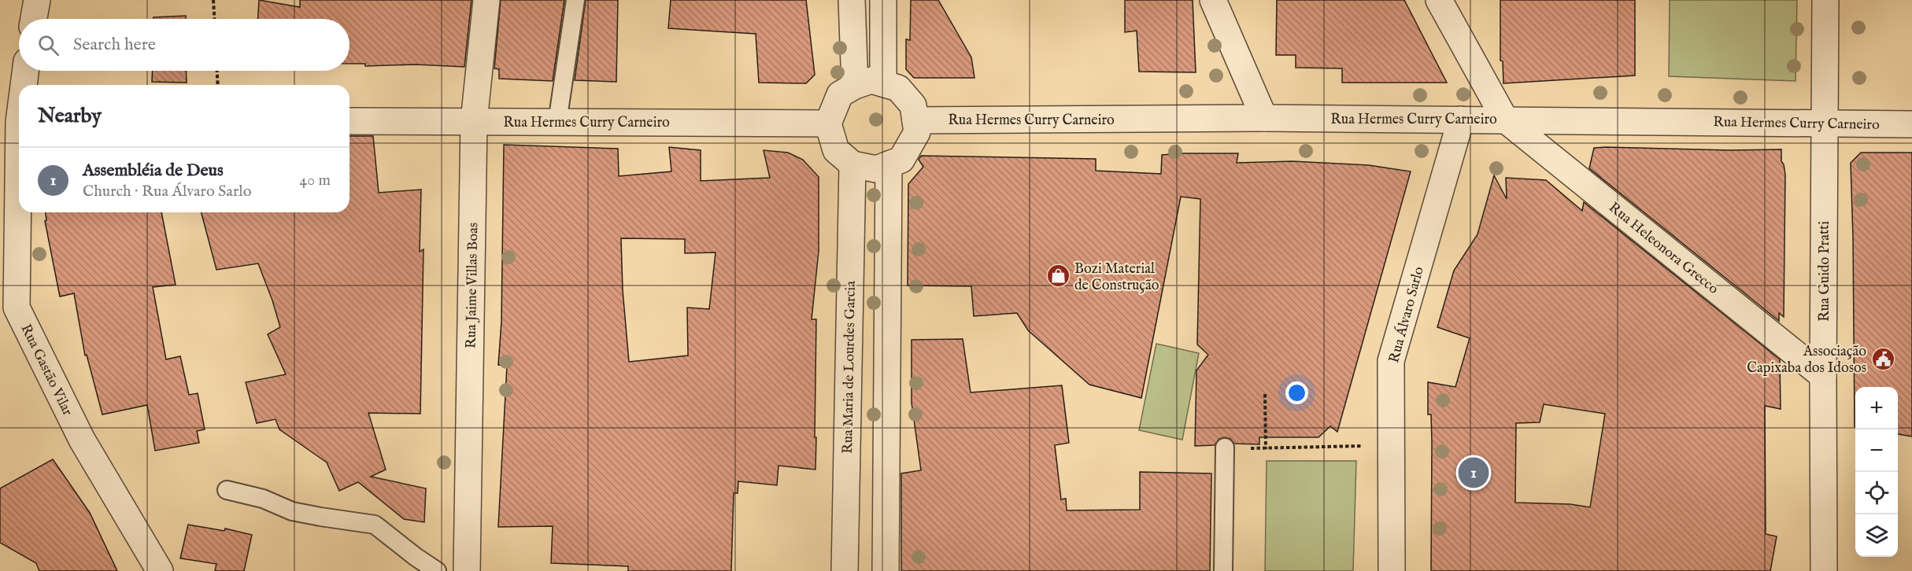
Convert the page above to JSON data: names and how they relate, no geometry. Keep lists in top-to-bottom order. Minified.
{"streets":{"street":["Rua Hermes Curry Carneiro","Rua Heleonora Grecco","Rua Guido Pratti","Rua Jaime Villas Boas","Rua Álvaro Sarlo","Rua Maria de Lourdes Garcia","Rua Gastão Vilar"]},"crossings":[["Rua Hermes Curry Carneiro","Rua Heleonora Grecco"],["Rua Hermes Curry Carneiro","Rua Guido Pratti"],["Rua Hermes Curry Carneiro","Rua Jaime Villas Boas"],["Rua Hermes Curry Carneiro","Rua Álvaro Sarlo"],["Rua Hermes Curry Carneiro","Rua Maria de Lourdes Garcia"],["Rua Heleonora Grecco","Rua Guido Pratti"]],"places":{"shop":["Bozi Material de Construção"],"public building":["Associação Capixaba dos Idosos"]},"page":{"search":"Search here","heading":"Nearby","list":[{"mark":"1","name":"Assembléia de Deus","note":"Church · Rua Álvaro Sarlo","value":"40 m"}],"map_buttons":["+","−"],"pins":"1"}}
